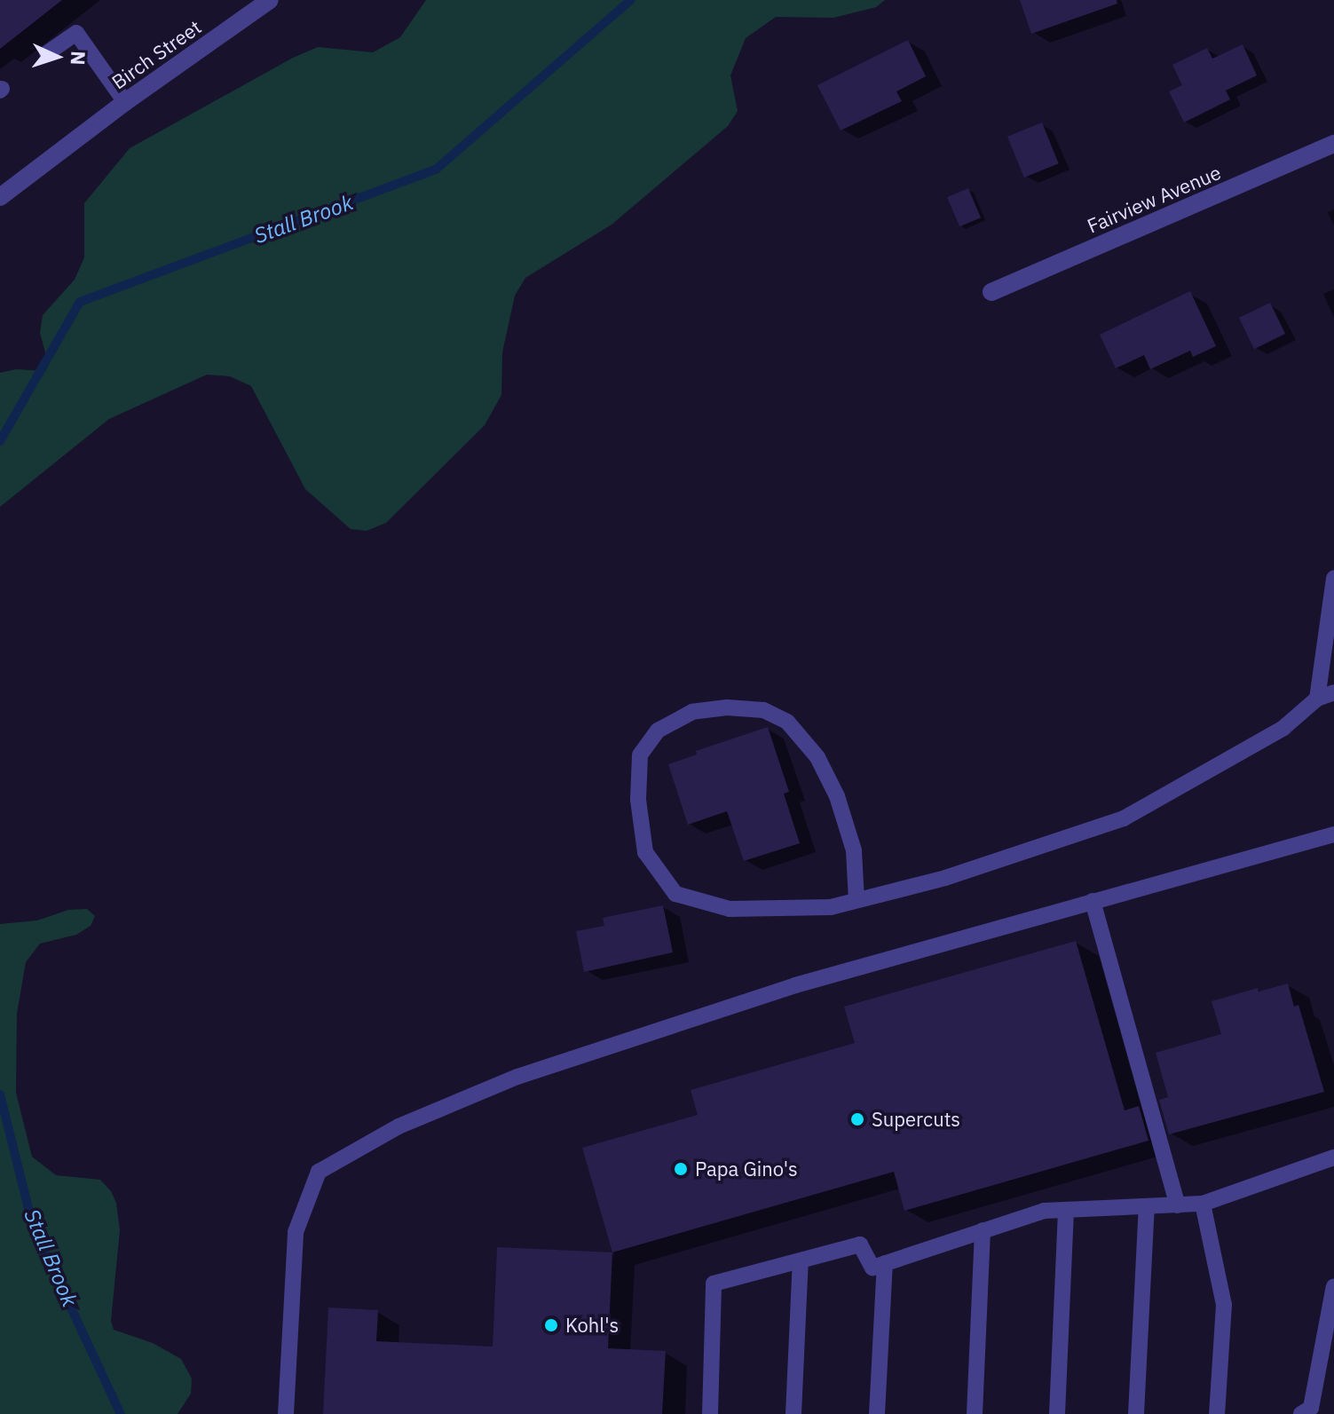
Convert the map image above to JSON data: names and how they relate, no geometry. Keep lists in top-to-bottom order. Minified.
{"streets":{"street":["Birch Street","Fairview Avenue"]},"water":["Stall Brook"],"places":["Supercuts","Papa Gino's","Kohl's"],"north":"right"}
